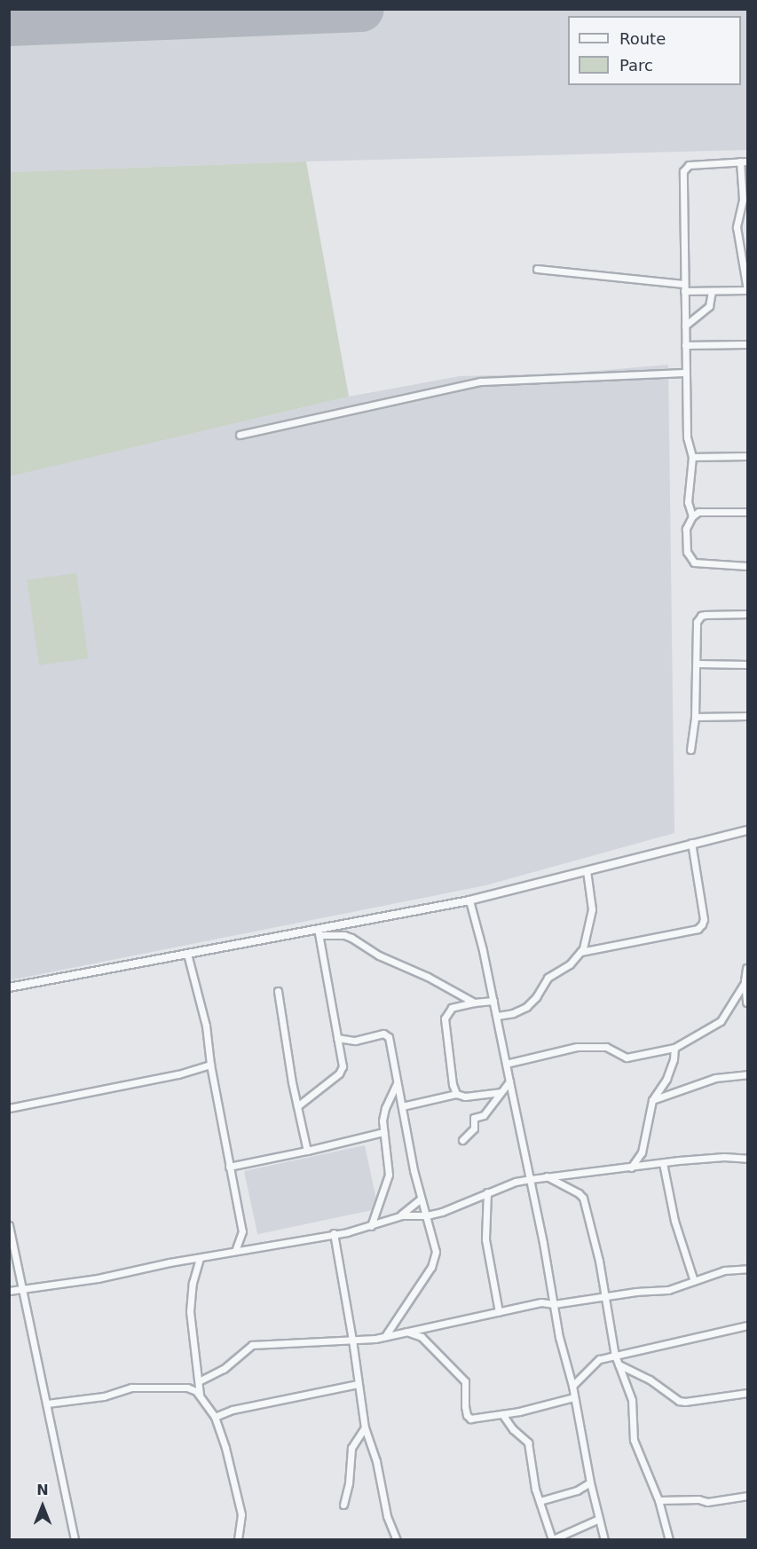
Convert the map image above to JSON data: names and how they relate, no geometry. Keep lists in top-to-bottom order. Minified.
{"legend":["Route","Parc"],"north":"top"}
